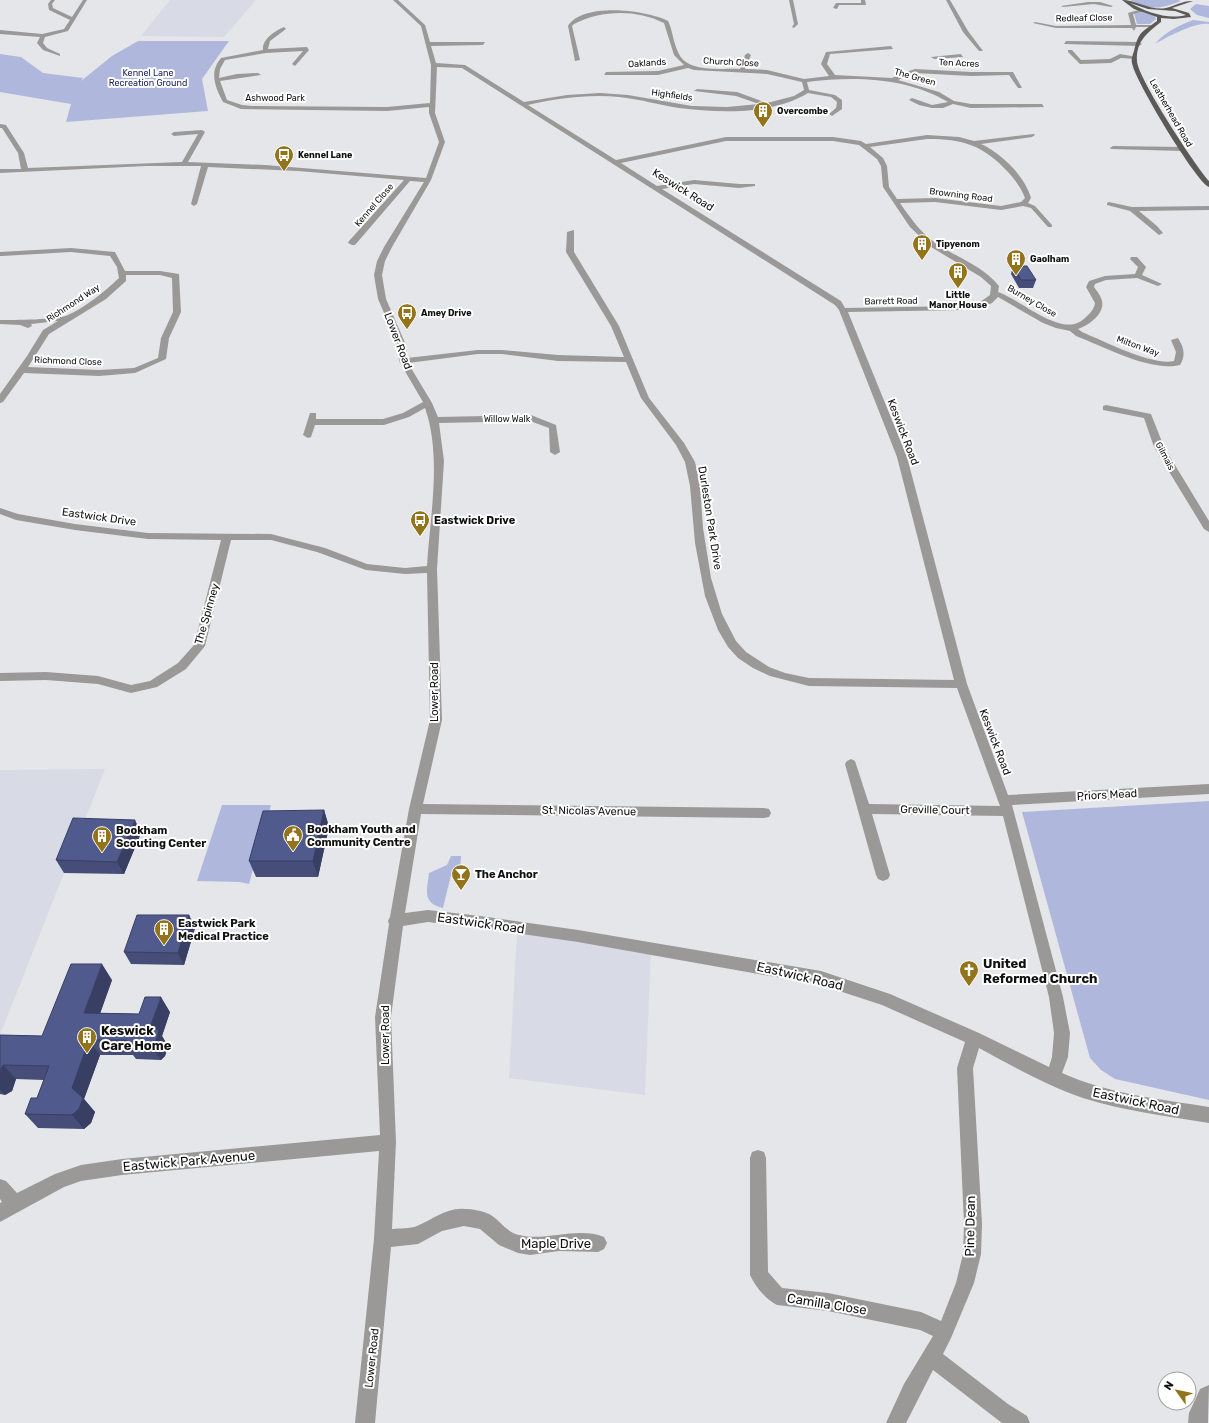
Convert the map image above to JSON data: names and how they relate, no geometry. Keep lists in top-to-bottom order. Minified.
{"streets":{"main road":["Leatherhead Road"],"street":["Redleaf Close","Church Close","Oaklands","Ten Acres","The Green","Highfields","Ashwood Park","Keswick Road","Browning Road","Kennel Close","Barrett Road","Burney Close","Richmond Way","Lower Road","Milton Way","Richmond Close","Willow Walk","Gilmais","Eastwick Drive","Durleston Park Drive","The Spinney","Priors Mead","Greville Court","St. Nicolas Avenue","Eastwick Road","Eastwick Park Avenue","Pine Dean","Maple Drive","Camilla Close"]},"crossings":[["Church Close","Oaklands"],["Church Close","The Green"],["Ten Acres","The Green"],["Highfields","Keswick Road"],["Ashwood Park","Lower Road"],["Keswick Road","Barrett Road"],["Keswick Road","Lower Road"],["Keswick Road","Durleston Park Drive"],["Keswick Road","Priors Mead"],["Keswick Road","Greville Court"],["Keswick Road","Eastwick Road"],["Barrett Road","Burney Close"],["Burney Close","Milton Way"],["Richmond Way","Richmond Close"],["Lower Road","Willow Walk"],["Lower Road","Eastwick Drive"],["Lower Road","St. Nicolas Avenue"],["Lower Road","Eastwick Road"],["Lower Road","Eastwick Park Avenue"],["Lower Road","Maple Drive"],["Eastwick Drive","The Spinney"],["Priors Mead","Greville Court"],["Eastwick Road","Pine Dean"],["Pine Dean","Camilla Close"]],"parks":["Kennel Lane Recreation Ground"],"places":{"building":["Overcombe","Tipyenom","Gaolham","Little Manor House","Bookham Scouting Center","Eastwick Park Medical Practice","Keswick Care Home"],"bus stop":["Kennel Lane","Amey Drive","Eastwick Drive"],"public building":["Bookham Youth and Community Centre"],"bar":["The Anchor"],"church":["United Reformed Church"]},"north":"top left"}
